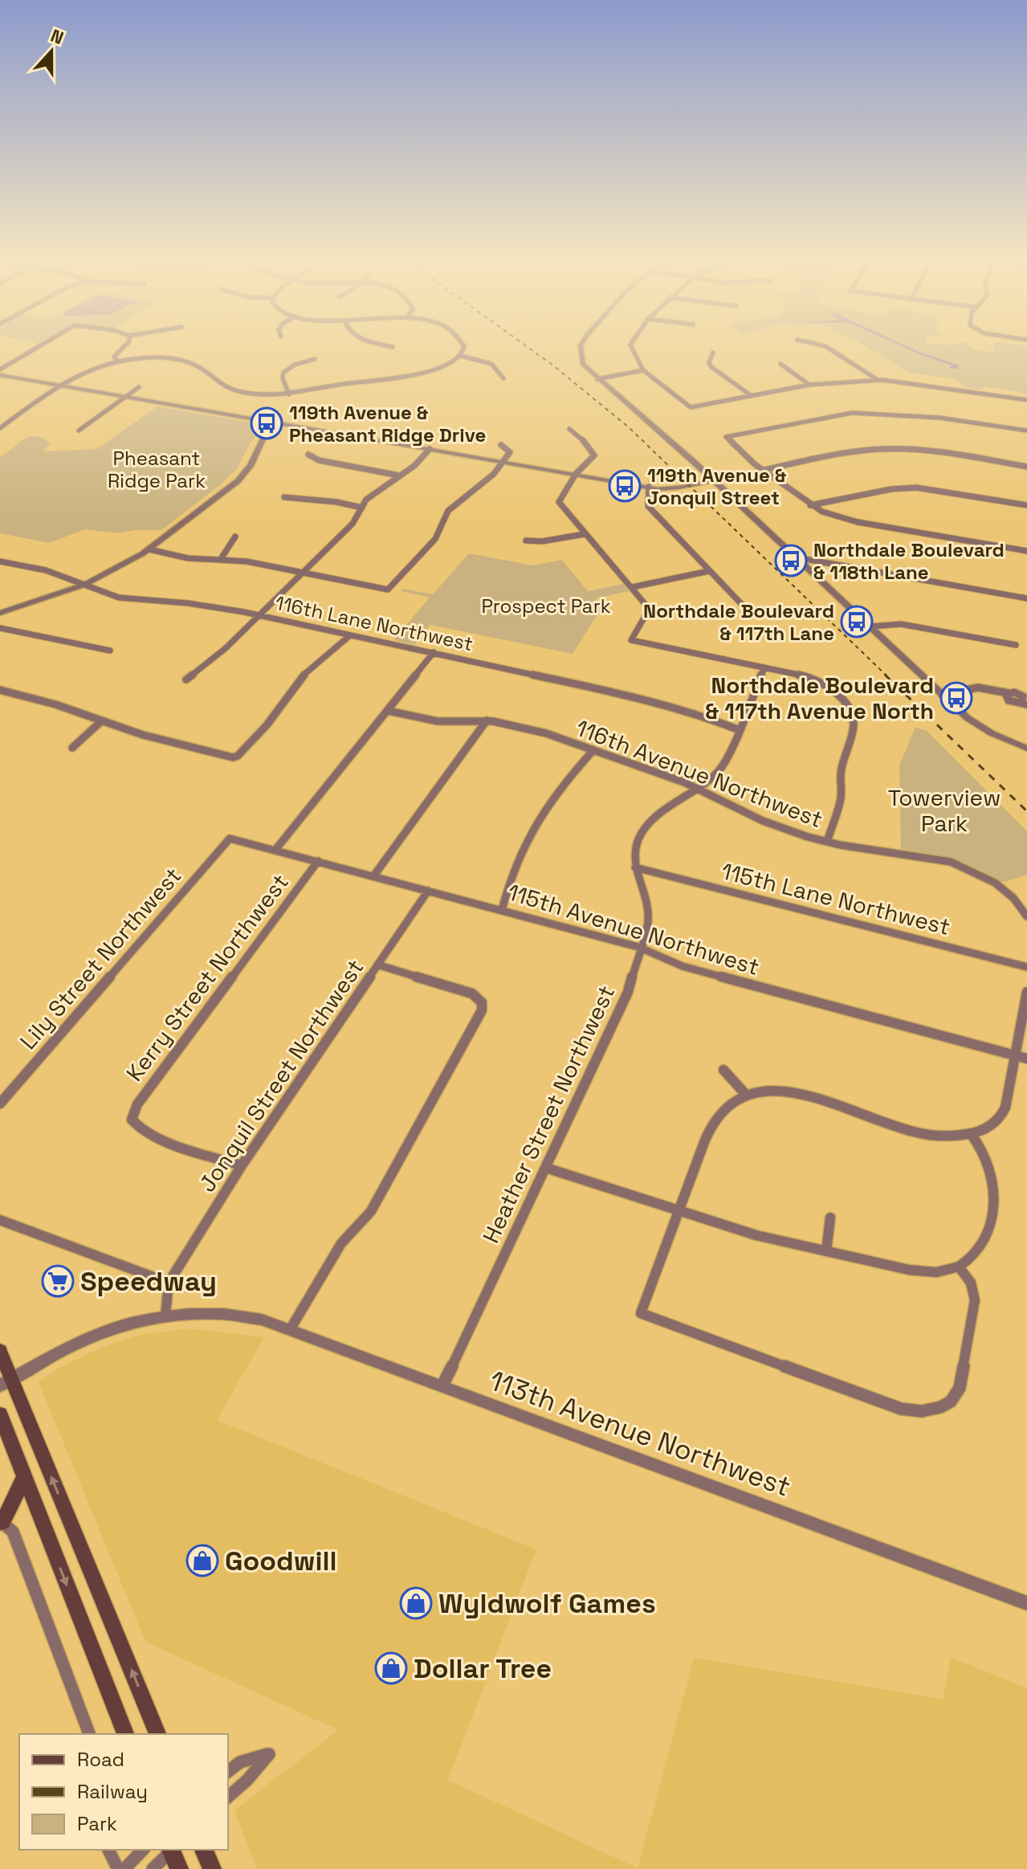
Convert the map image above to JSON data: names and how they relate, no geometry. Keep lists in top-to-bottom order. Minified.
{"streets":{"street":["116th Lane Northwest","116th Avenue Northwest","115th Lane Northwest","115th Avenue Northwest","Lily Street Northwest","Kerry Street Northwest","Jonquil Street Northwest","Heather Street Northwest","113th Avenue Northwest"]},"crossings":[["116th Lane Northwest","Kerry Street Northwest"],["116th Lane Northwest","Heather Street Northwest"],["116th Avenue Northwest","Kerry Street Northwest"],["116th Avenue Northwest","Heather Street Northwest"],["115th Lane Northwest","Heather Street Northwest"],["115th Avenue Northwest","Lily Street Northwest"],["115th Avenue Northwest","Kerry Street Northwest"],["115th Avenue Northwest","Jonquil Street Northwest"],["115th Avenue Northwest","Heather Street Northwest"],["Kerry Street Northwest","Jonquil Street Northwest"],["Heather Street Northwest","113th Avenue Northwest"]],"parks":["Pheasant Ridge Park","Prospect Park","Towerview Park"],"places":{"bus stop":["119th Avenue & Pheasant Ridge Drive","119th Avenue & Jonquil Street","Northdale Boulevard & 118th Lane","Northdale Boulevard & 117th Lane","Northdale Boulevard & 117th Avenue North"],"supermarket":["Speedway"],"shop":["Goodwill","Wyldwolf Games","Dollar Tree"]},"legend":["Road","Railway","Park"],"north":"top"}
